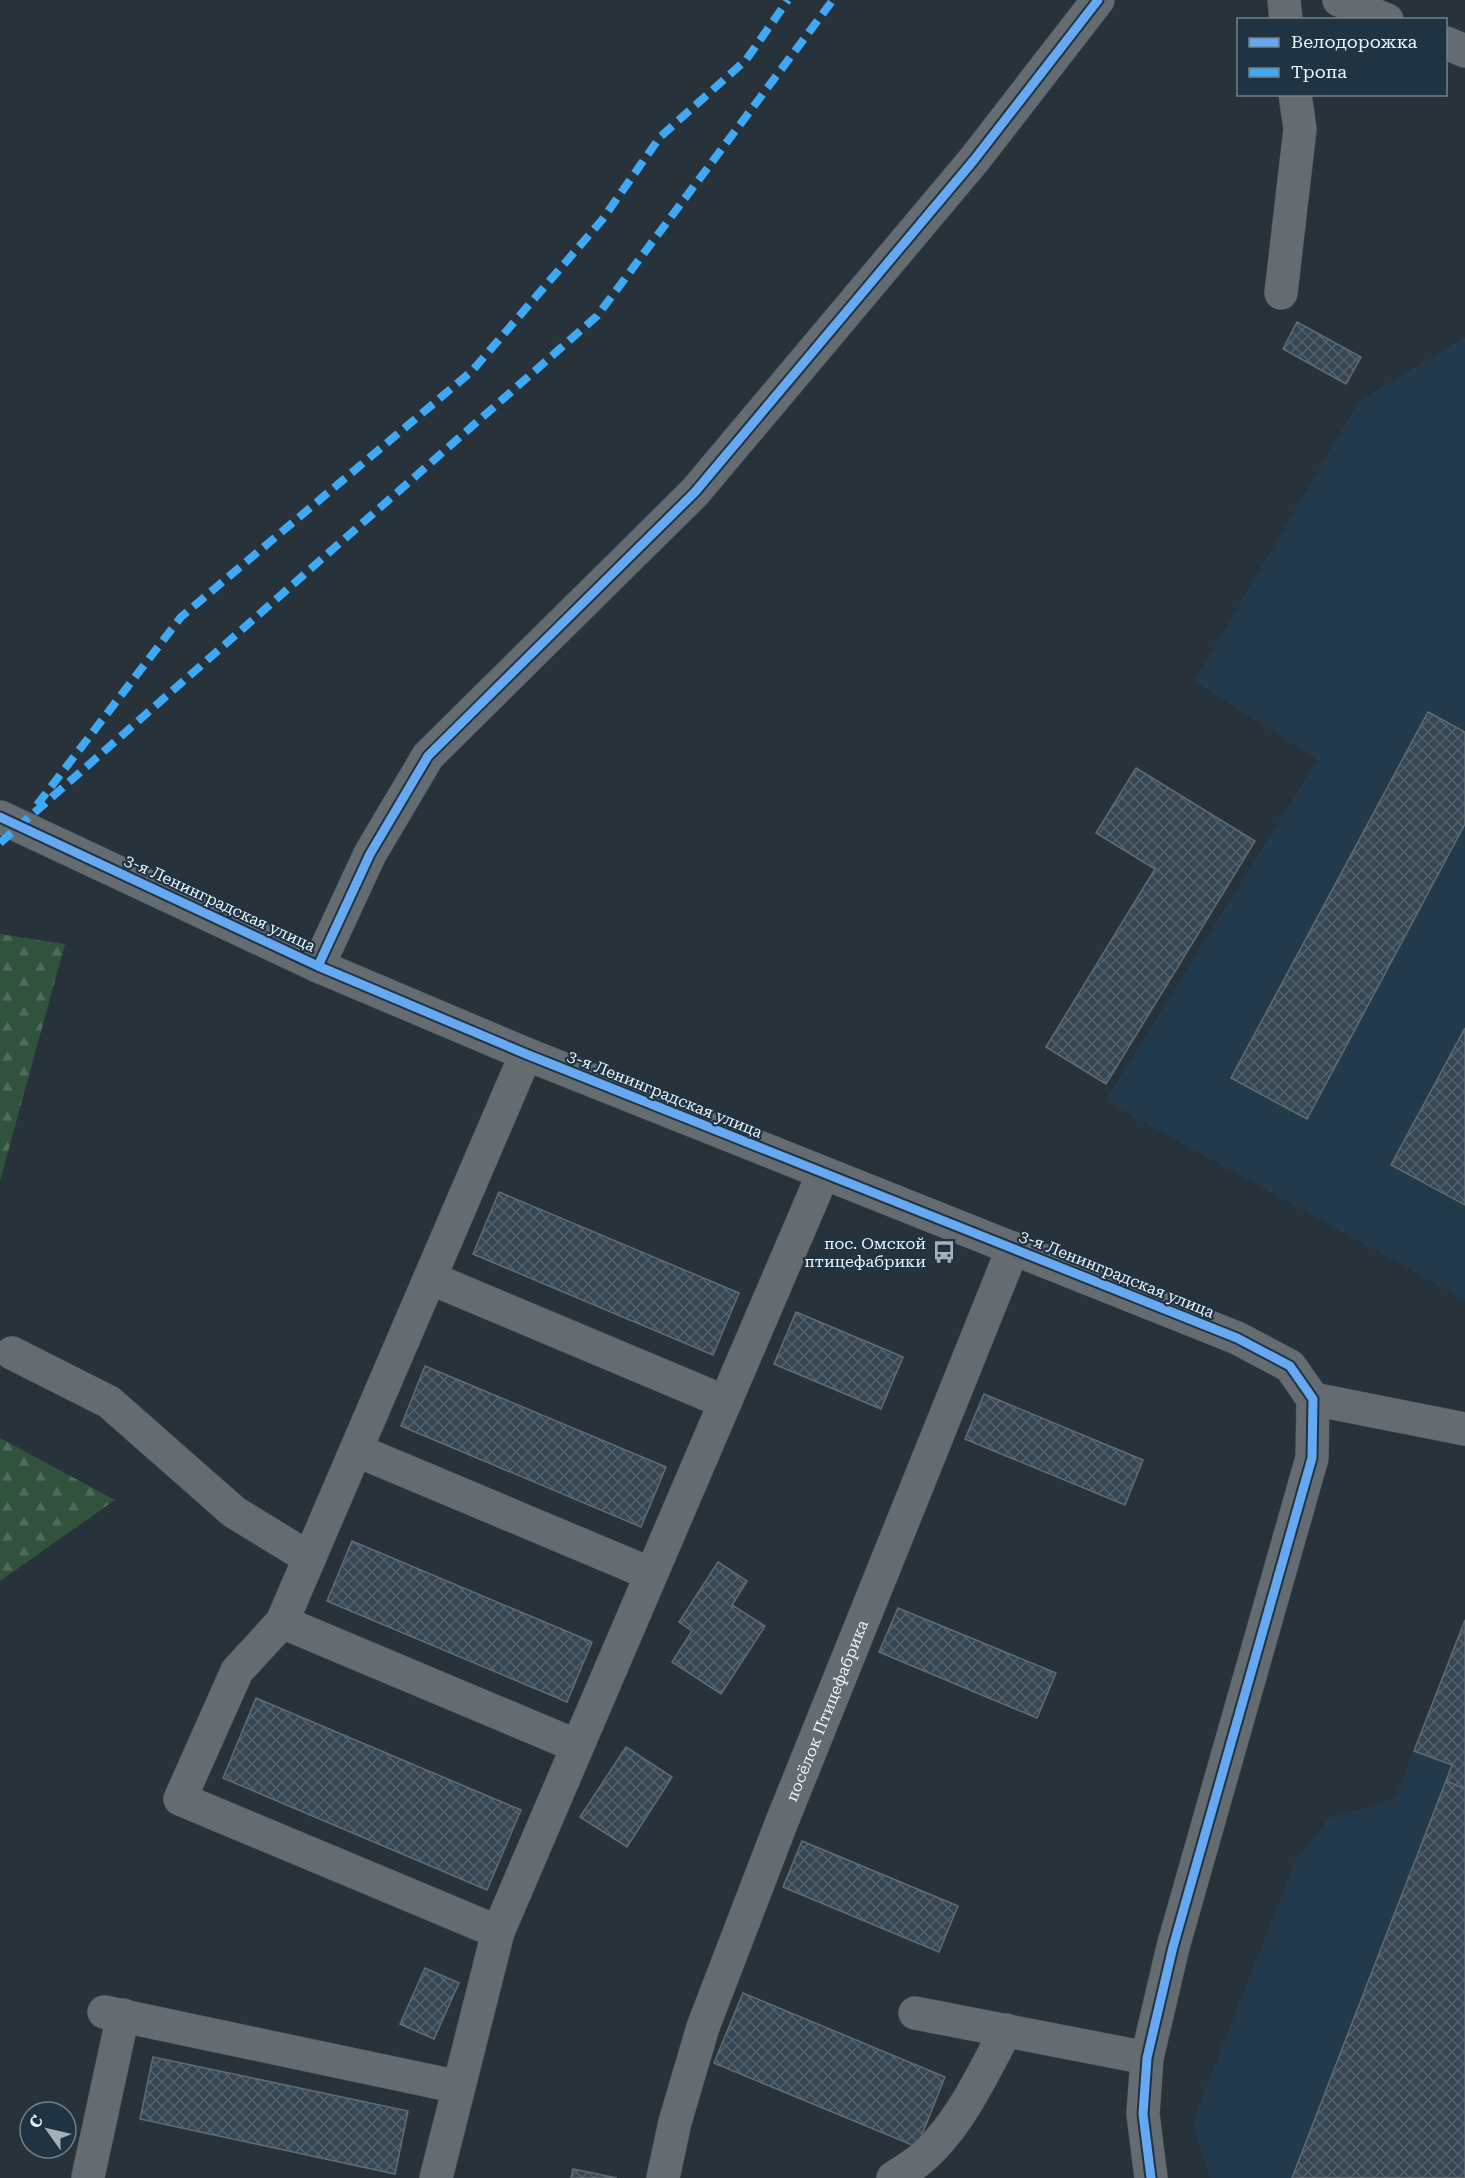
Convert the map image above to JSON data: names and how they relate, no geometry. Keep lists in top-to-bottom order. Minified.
{"streets":{"street":["3-я Ленинградская улица","посёлок Птицефабрика"]},"crossings":[["3-я Ленинградская улица","посёлок Птицефабрика"]],"places":{"bus stop":["пос. Омской птицефабрики"]},"legend":["Велодорожка","Тропа"],"north":"top left"}
